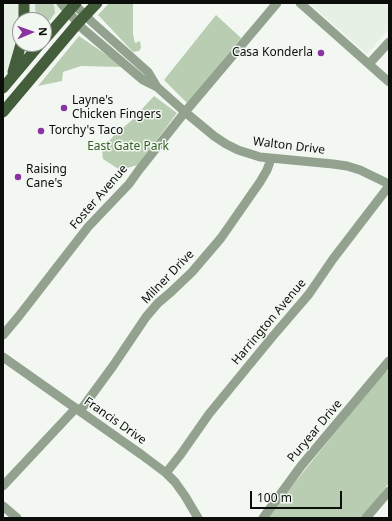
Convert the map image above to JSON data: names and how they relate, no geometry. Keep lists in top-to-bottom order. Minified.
{"streets":{"street":["Walton Drive","Foster Avenue","Milner Drive","Harrington Avenue","Francis Drive","Puryear Drive"]},"crossings":[["Walton Drive","Foster Avenue"],["Walton Drive","Milner Drive"],["Walton Drive","Harrington Avenue"],["Milner Drive","Francis Drive"],["Harrington Avenue","Francis Drive"]],"parks":["East Gate Park"],"places":["Casa Konderla","Layne's Chicken Fingers","Torchy's Taco","Raising Cane's"],"scale_bar":"100 m","north":"right"}
